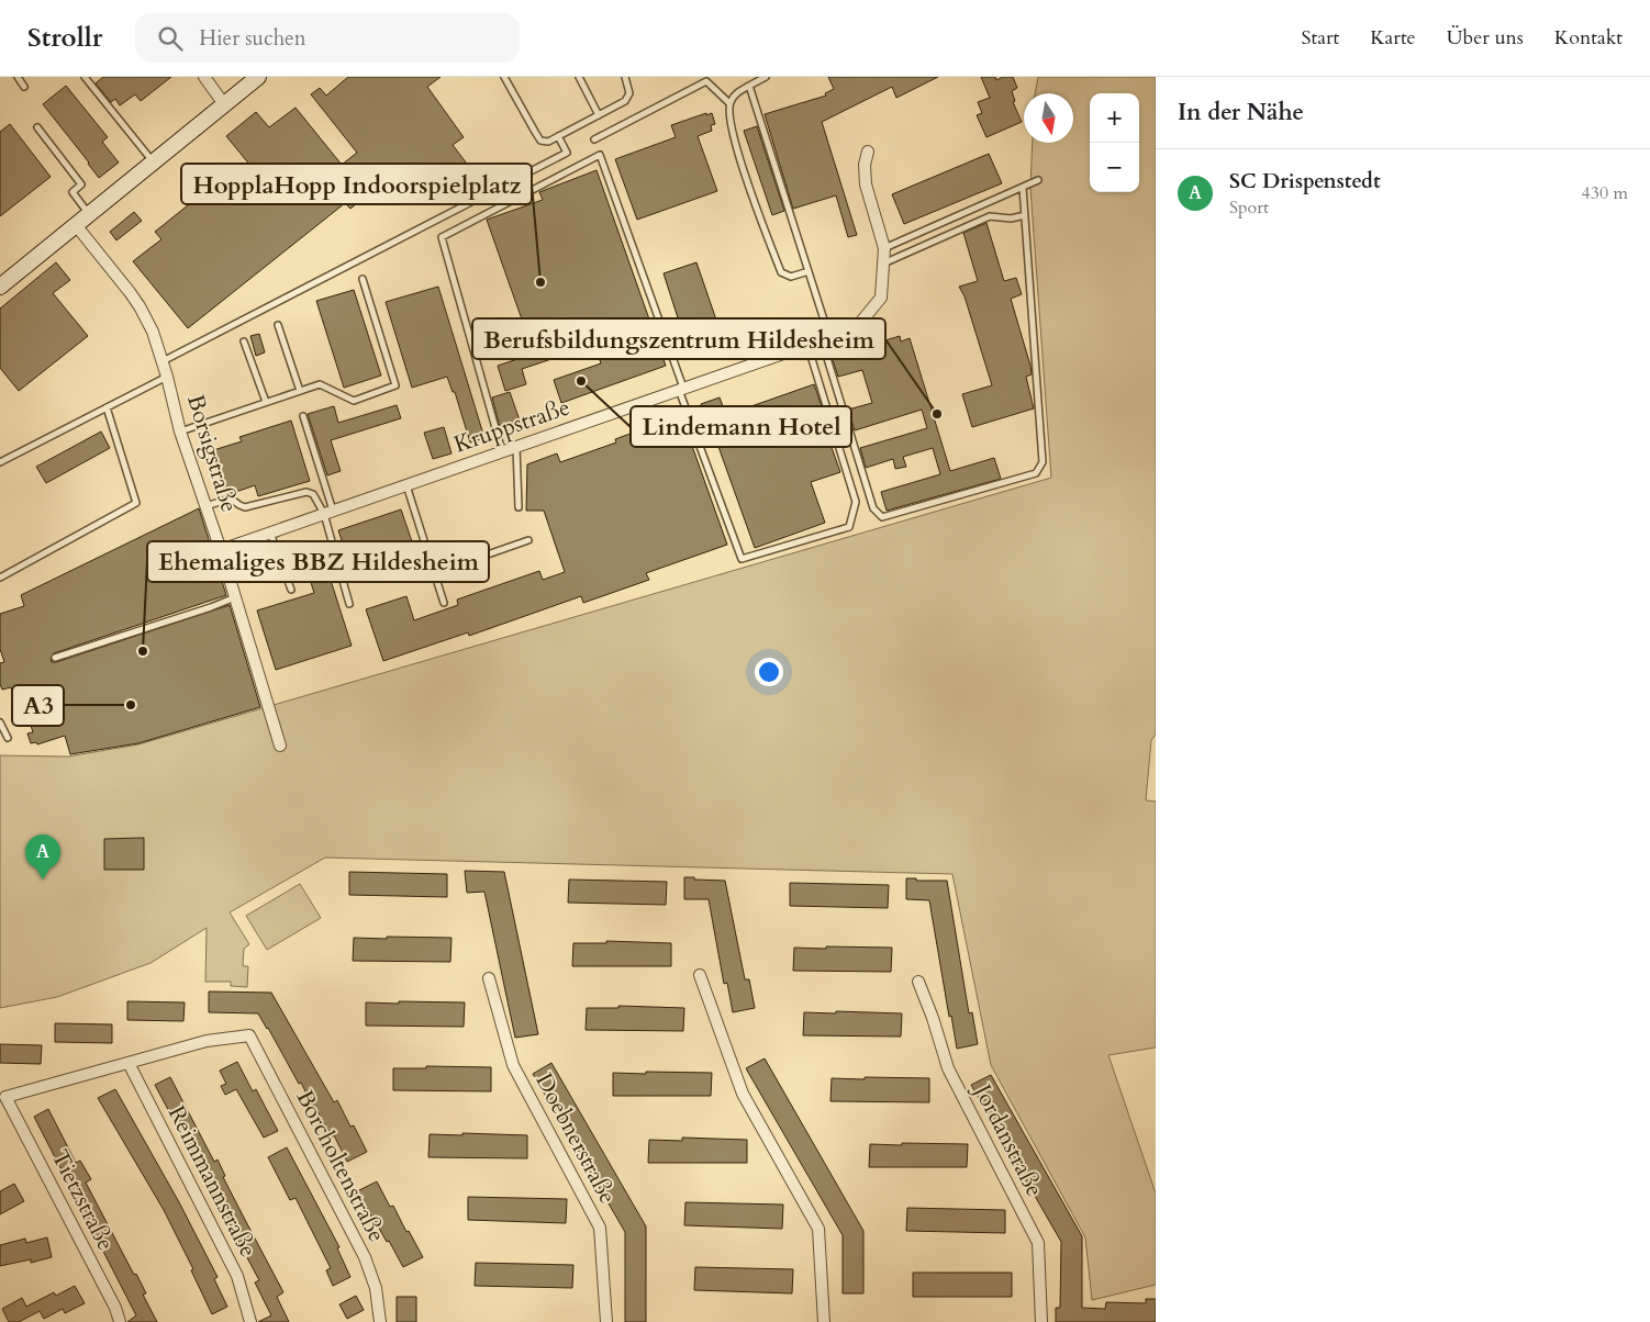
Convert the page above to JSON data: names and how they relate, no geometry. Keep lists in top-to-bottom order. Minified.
{"streets":{"street":["Kruppstraße","Borsigstraße","Doebnerstraße","Jordanstraße","Borcholtenstraße","Reimmannstraße","Tietzstraße"]},"crossings":[["Kruppstraße","Borsigstraße"],["Borcholtenstraße","Reimmannstraße"]],"places":["HopplaHopp Indoorspielplatz","Lindemann Hotel","Berufsbildungszentrum Hildesheim","Ehemaliges BBZ Hildesheim","A3"],"north":"bottom","page":{"header":"Strollr","search":"Hier suchen","nav":["Start","Karte","Über uns","Kontakt"],"heading":"In der Nähe","map_buttons":["+","−"],"list":[{"mark":"A","name":"SC Drispenstedt","note":"Sport","value":"430 m"}],"pins":"A"}}
